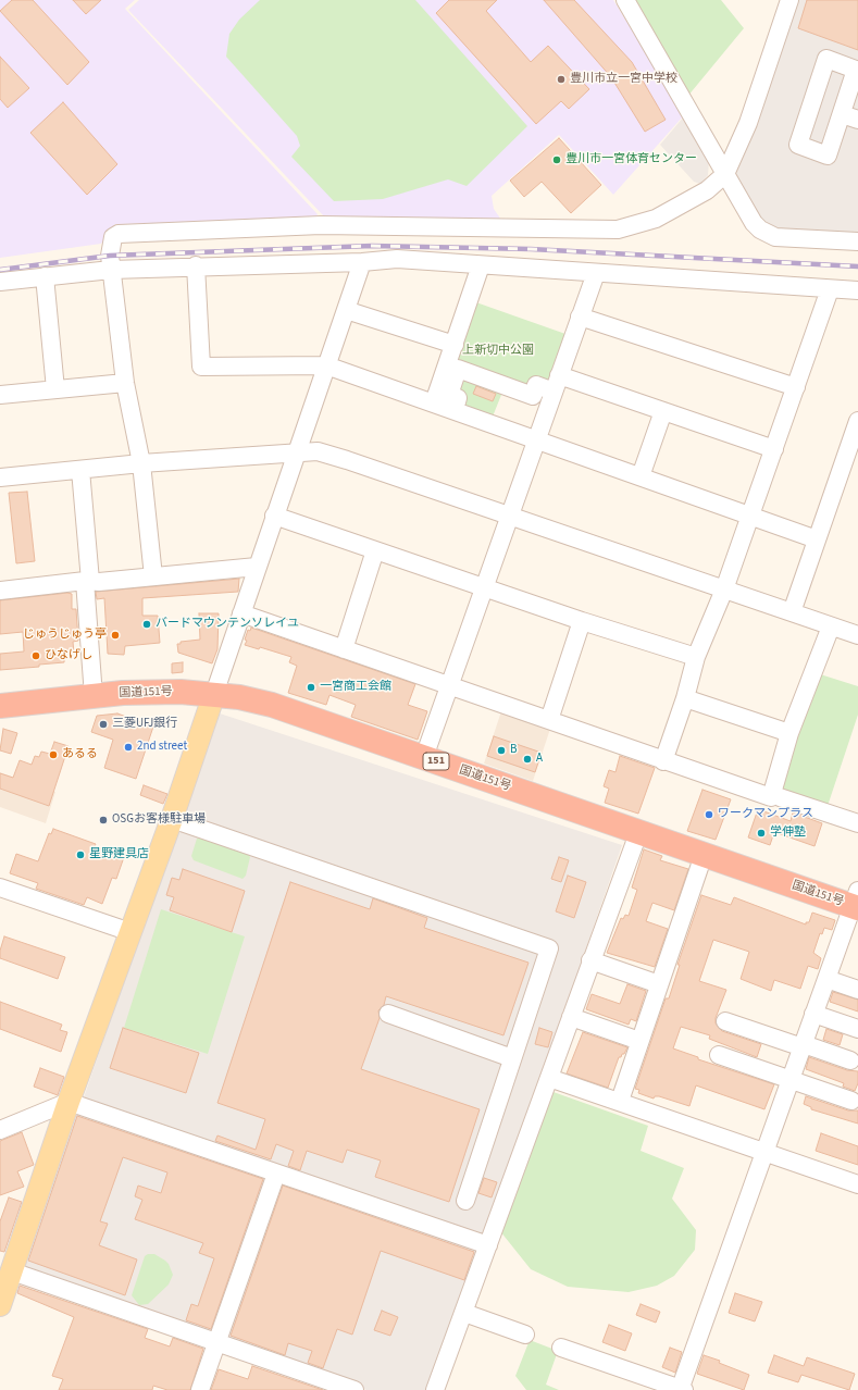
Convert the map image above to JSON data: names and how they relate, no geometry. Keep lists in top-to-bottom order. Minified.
{"streets":{"highway":["国道151号","151"]},"parks":["上新切中公園"],"places":["豊川市立一宮中学校","豊川市一宮体育センター","バードマウンテンソレイユ","じゅうじゅう亭","ひなげし","一宮商工会館","三菱UFJ銀行","2nd street","B","あるる","A","ワークマンプラス","OSGお客様駐車場","学伸塾","星野建具店"]}
